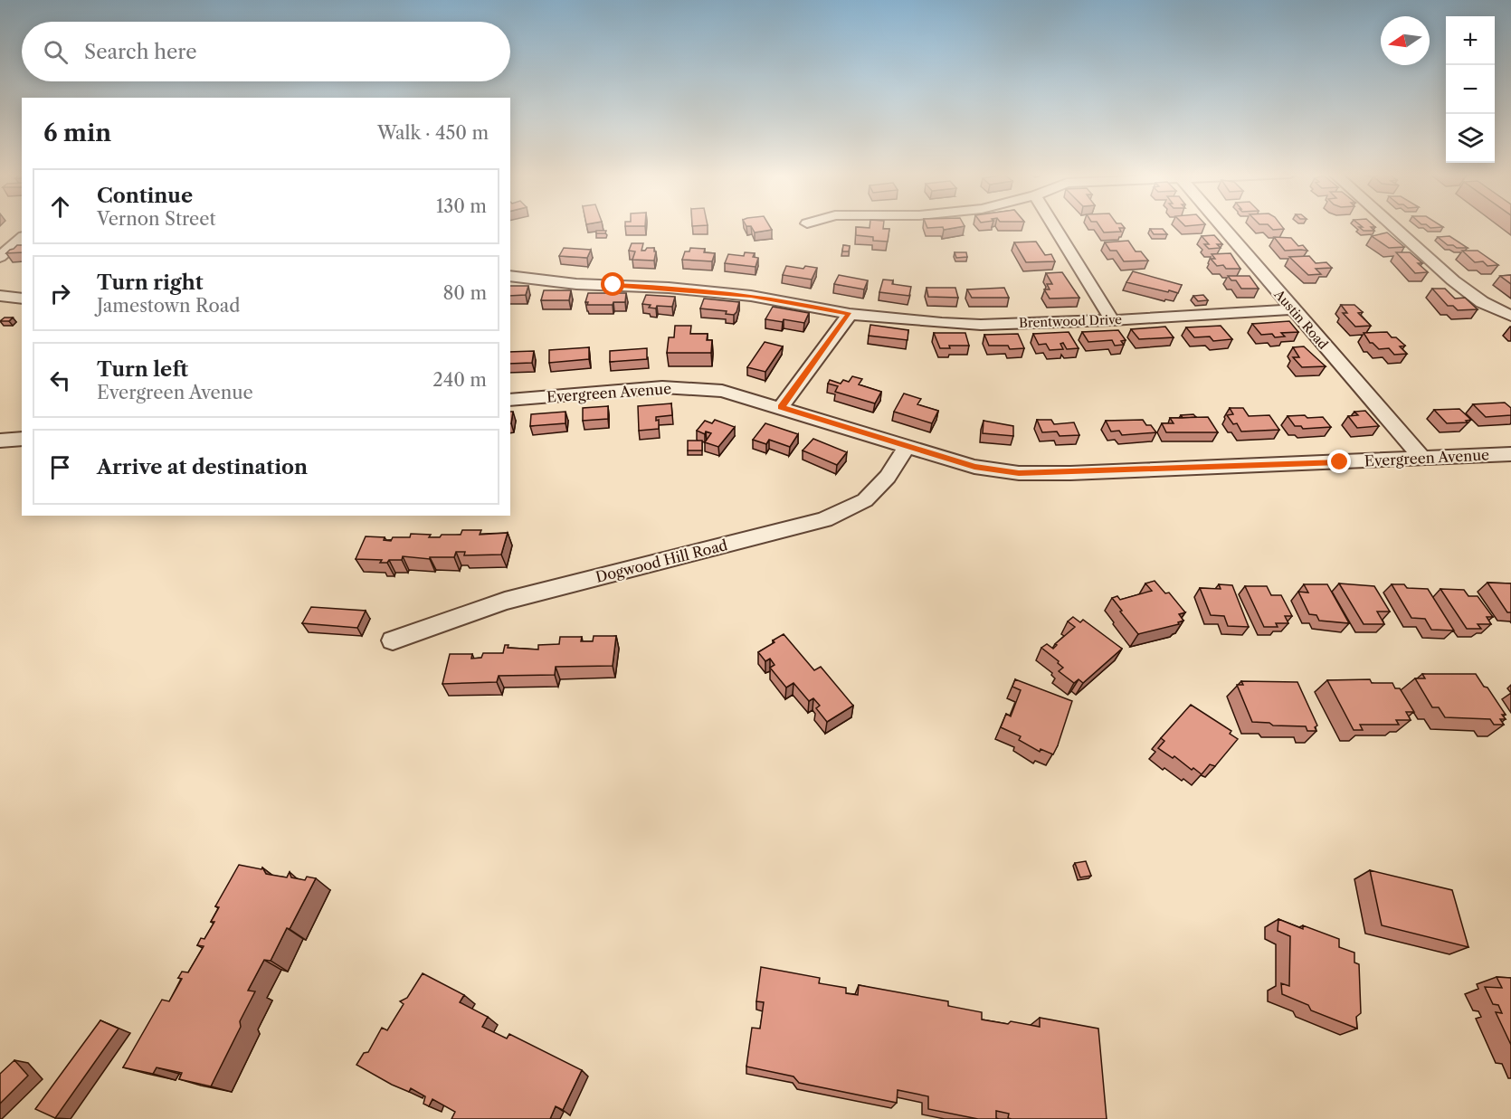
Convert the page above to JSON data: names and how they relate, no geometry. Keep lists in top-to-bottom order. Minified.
{"streets":{"street":["Austin Road","Brentwood Drive","Evergreen Avenue","Dogwood Hill Road"]},"crossings":[["Austin Road","Brentwood Drive"],["Austin Road","Evergreen Avenue"],["Evergreen Avenue","Dogwood Hill Road"]],"north":"left","page":{"map_buttons":["+","−"],"search":"Search here","heading":["6 min","Walk · 450 m"],"list":[["Continue","Vernon Street","130 m"],["Turn right","Jamestown Road","80 m"],["Turn left","Evergreen Avenue","240 m"],"Arrive at destination"]}}
